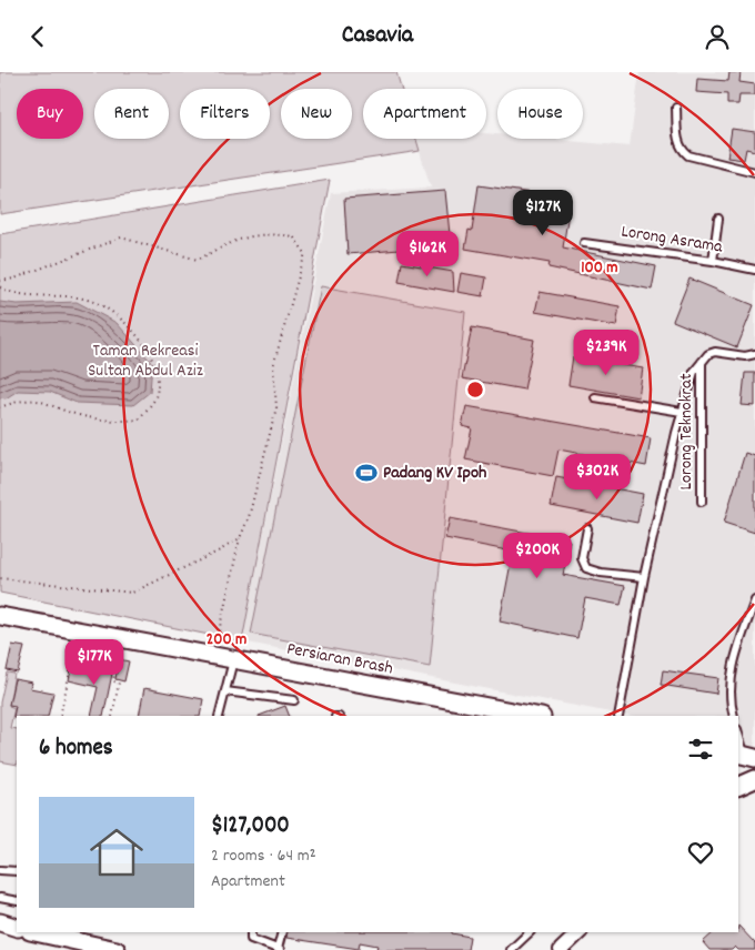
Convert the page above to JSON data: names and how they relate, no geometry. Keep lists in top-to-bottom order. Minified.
{"streets":{"street":["Persiaran Brash"],"lane":["Lorong Asrama","Lorong Teknokrat"]},"parks":["Taman Rekreasi Sultan Abdul Aziz"],"places":{"sports":["Padang KV Ipoh"]},"page":{"header":"Casavia","chip":["Buy","Rent","Filters","New","Apartment","House"],"price":["$127K","$162K","$239K","$302K","$200K","$177K"],"heading":"6 homes","list":[{"name":"$127,000","note":"2 rooms · 64 m² · Apartment"}]},"rings":["100 m","200 m"]}
